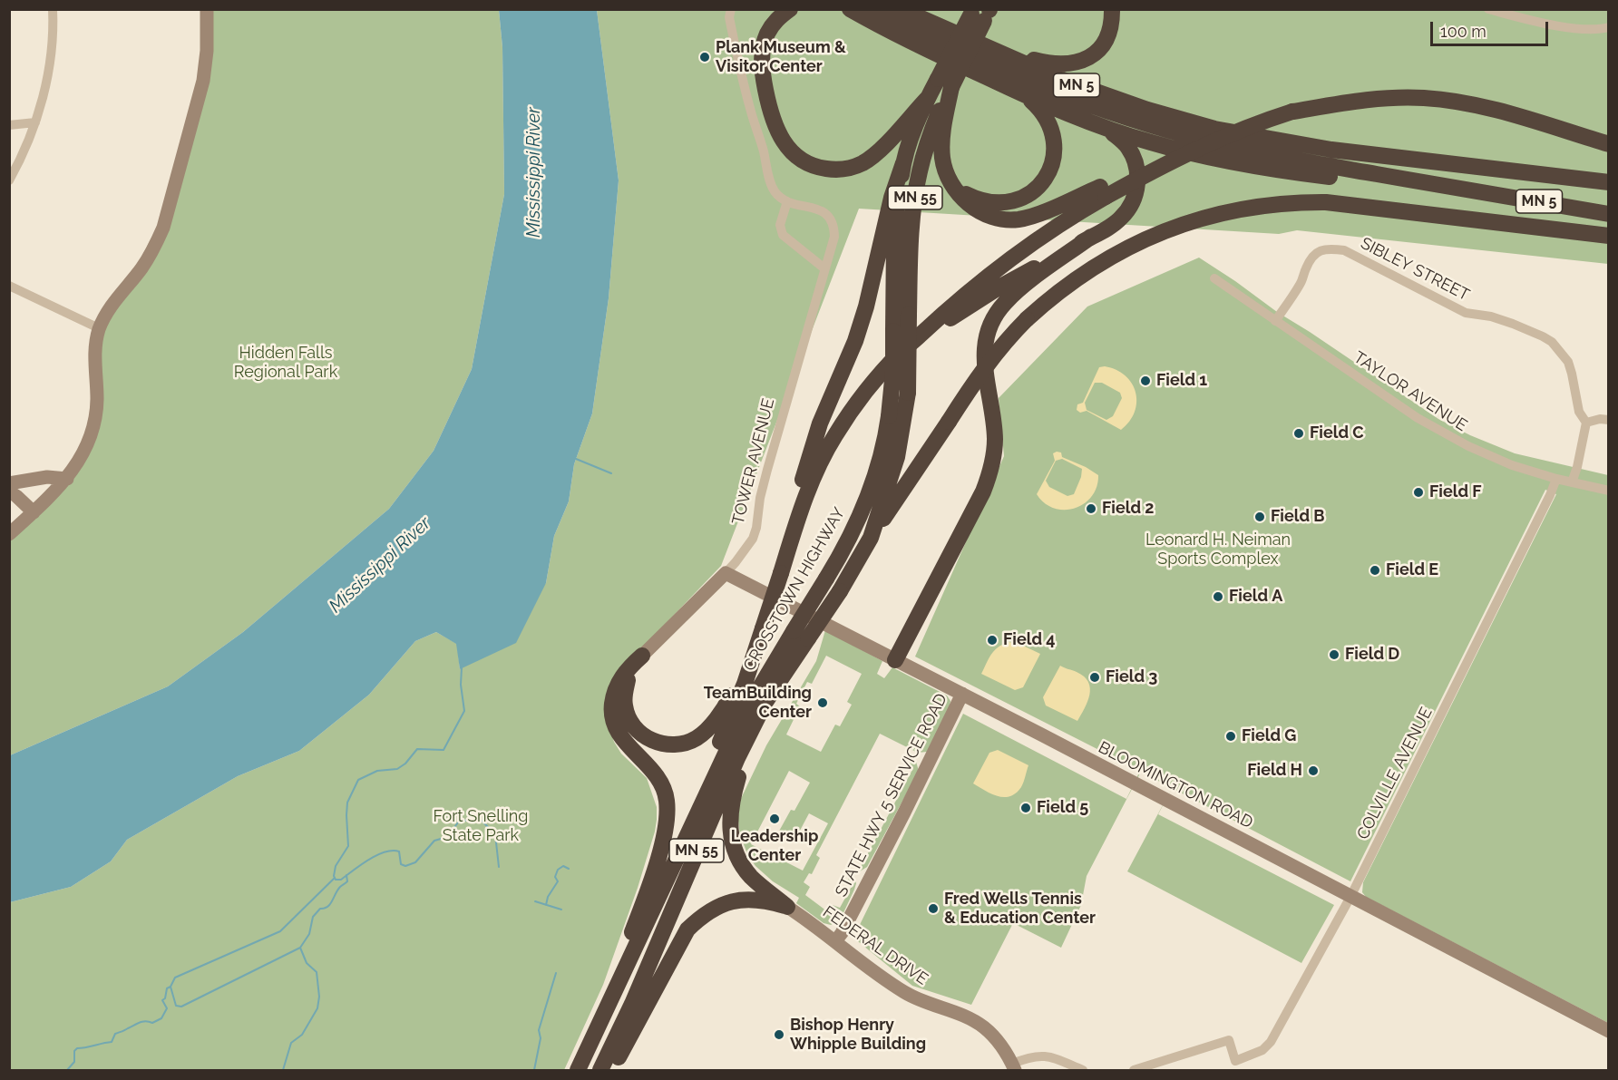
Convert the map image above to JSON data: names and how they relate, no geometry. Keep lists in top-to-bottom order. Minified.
{"streets":{"highway":["MN 5","MN 55","CROSSTOWN HIGHWAY"],"street":["SIBLEY STREET","TAYLOR AVENUE","TOWER AVENUE","COLVILLE AVENUE","BLOOMINGTON ROAD","STATE HWY 5 SERVICE ROAD","FEDERAL DRIVE"]},"crossings":[["SIBLEY STREET","TAYLOR AVENUE"],["TAYLOR AVENUE","COLVILLE AVENUE"],["TOWER AVENUE","BLOOMINGTON ROAD"],["COLVILLE AVENUE","BLOOMINGTON ROAD"],["BLOOMINGTON ROAD","STATE HWY 5 SERVICE ROAD"],["STATE HWY 5 SERVICE ROAD","FEDERAL DRIVE"]],"water":["Mississippi River"],"parks":["Hidden Falls Regional Park","Leonard H. Neiman Sports Complex","Fort Snelling State Park"],"places":["Plank Museum & Visitor Center","Field 1","Field C","Field F","Field 2","Field B","Field E","Field A","Field 4","Field D","Field 3","TeamBuilding Center","Field G","Field H","Field 5","Leadership Center","Fred Wells Tennis & Education Center","Bishop Henry Whipple Building"],"scale_bar":"100 m"}
